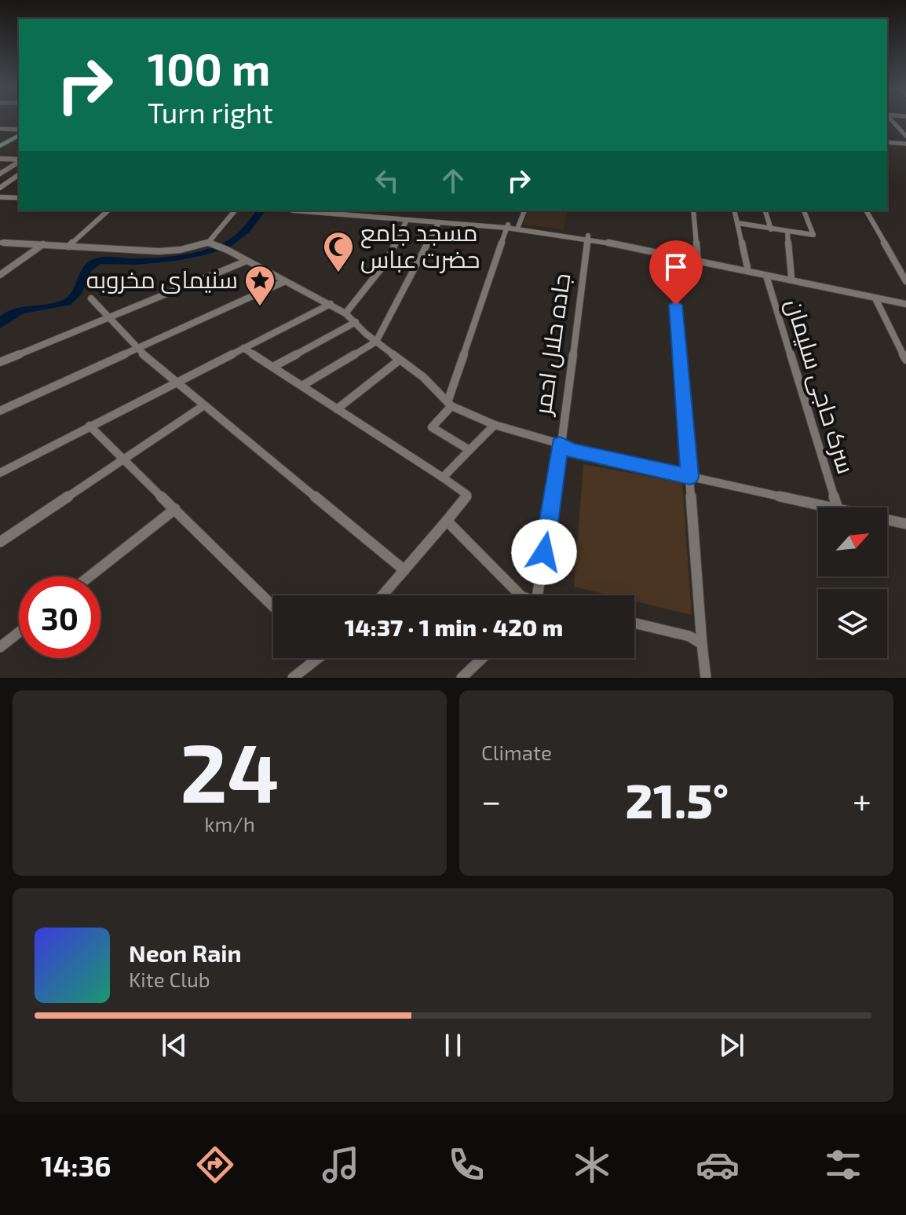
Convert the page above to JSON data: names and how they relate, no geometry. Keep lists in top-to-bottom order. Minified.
{"streets":{"street":["جاده حلال احمر","سرک حاجی سلیمان"]},"places":{"mosque":["مسجد جامع حضرت عباس"],"place":["سنیمای مخروبه"]},"north":"top right","page":{"turn":["100 m","Turn right"],"limit":"30","trip":"14:37 · 1 min · 420 m","tile":[["24","km/h"],"Climate"],"heat":["−","21.5°","+"],"song":["Neon Rain","Kite Club"],"tabs":"14:36"}}
